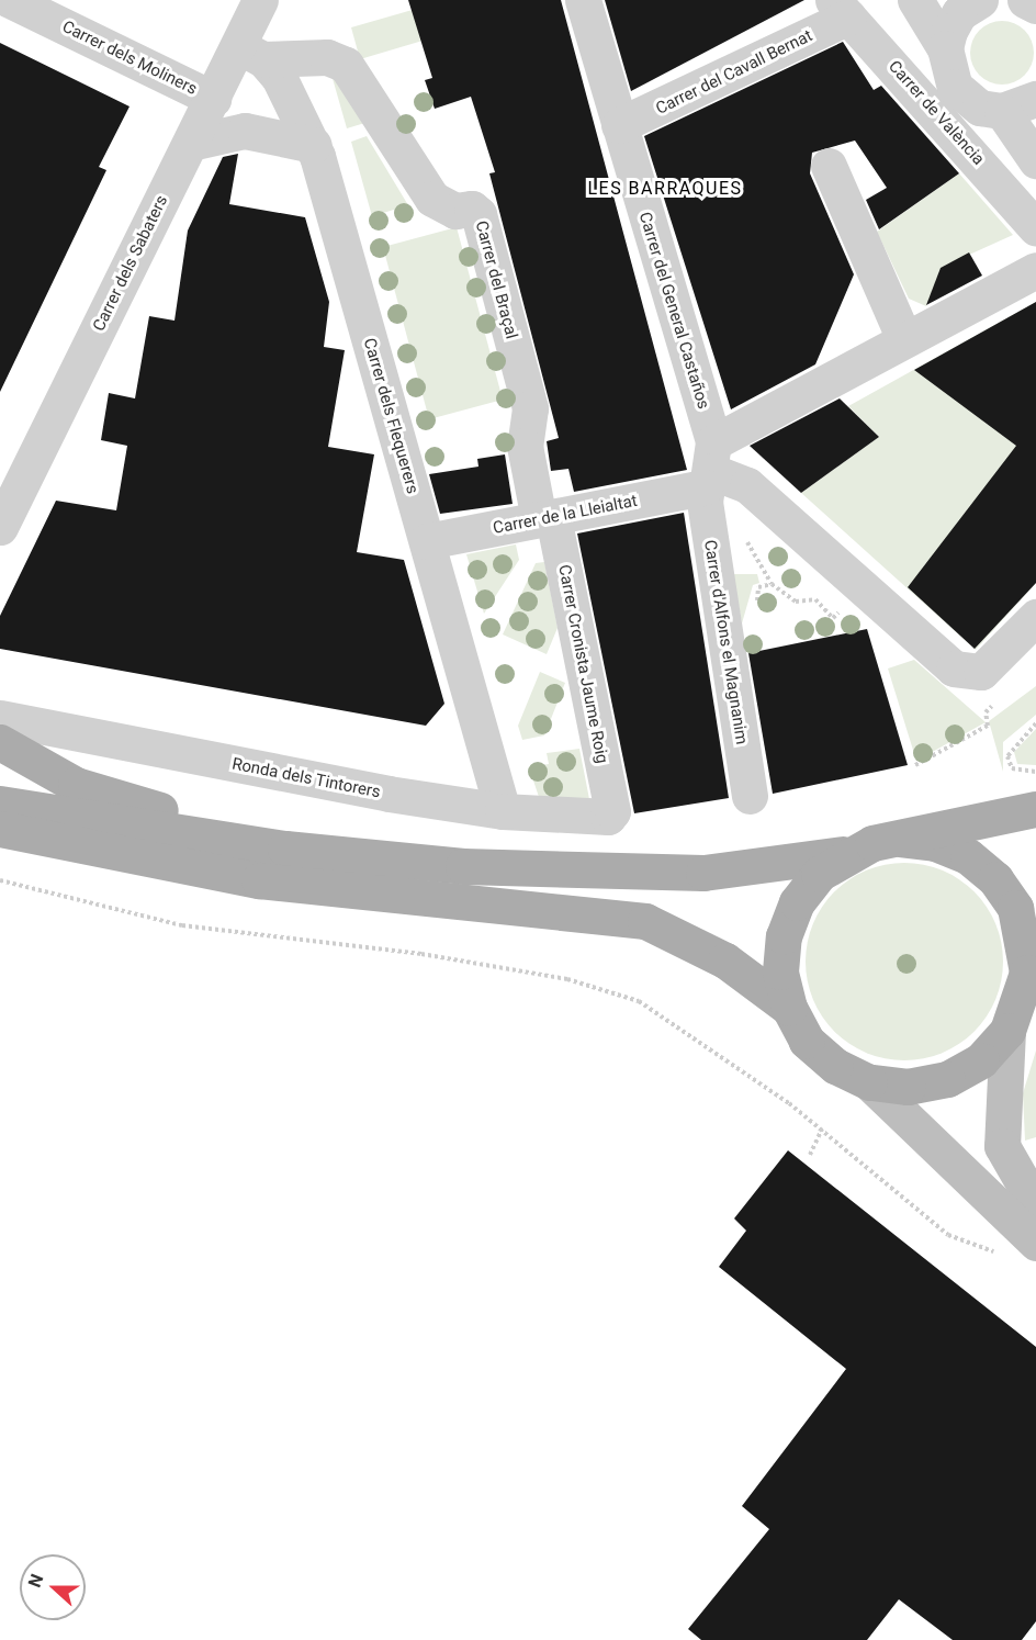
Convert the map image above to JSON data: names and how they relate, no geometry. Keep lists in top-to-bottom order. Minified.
{"streets":{"street":["Carrer dels Moliners","Carrer del Cavall Bernat","Carrer de València","Carrer dels Sabaters","Carrer del Braçal","Carrer del General Castaños","Carrer dels Flequerers","Carrer de la Lleialtat","Carrer d'Alfons el Magnanim","Carrer Cronista Jaume Roig","Ronda dels Tintorers"]},"crossings":[["Carrer dels Moliners","Carrer dels Sabaters"],["Carrer del Cavall Bernat","Carrer de València"],["Carrer del Cavall Bernat","Carrer del General Castaños"],["Carrer dels Sabaters","Carrer del Braçal"],["Carrer dels Sabaters","Carrer dels Flequerers"],["Carrer del Braçal","Carrer dels Flequerers"],["Carrer del Braçal","Carrer de la Lleialtat"],["Carrer del Braçal","Carrer Cronista Jaume Roig"],["Carrer del General Castaños","Carrer de la Lleialtat"],["Carrer del General Castaños","Carrer d'Alfons el Magnanim"],["Carrer dels Flequerers","Carrer de la Lleialtat"],["Carrer dels Flequerers","Ronda dels Tintorers"],["Carrer de la Lleialtat","Carrer d'Alfons el Magnanim"],["Carrer de la Lleialtat","Carrer Cronista Jaume Roig"],["Carrer Cronista Jaume Roig","Ronda dels Tintorers"]],"districts":["LES BARRAQUES"],"north":"left"}
